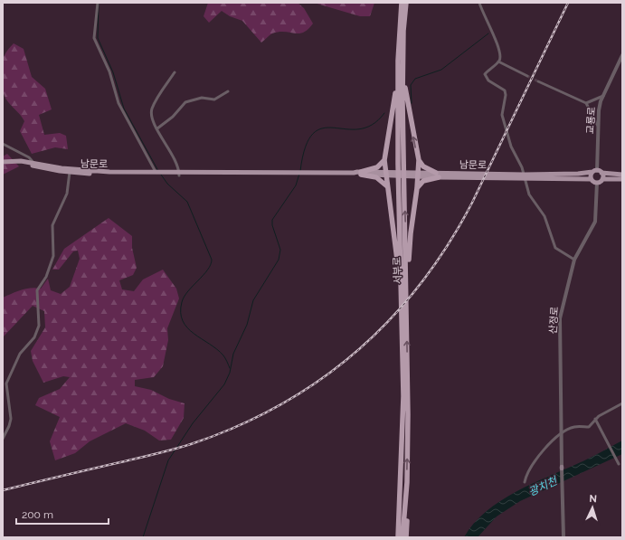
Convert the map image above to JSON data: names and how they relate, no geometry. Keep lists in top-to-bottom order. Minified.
{"streets":{"highway":["서부로"],"main road":["남문로"],"street":["교룡로","산정로"]},"crossings":[["교룡로","남문로"],["남문로","산정로"]],"water":["광치천"],"scale_bar":"200 m","north":"top"}
